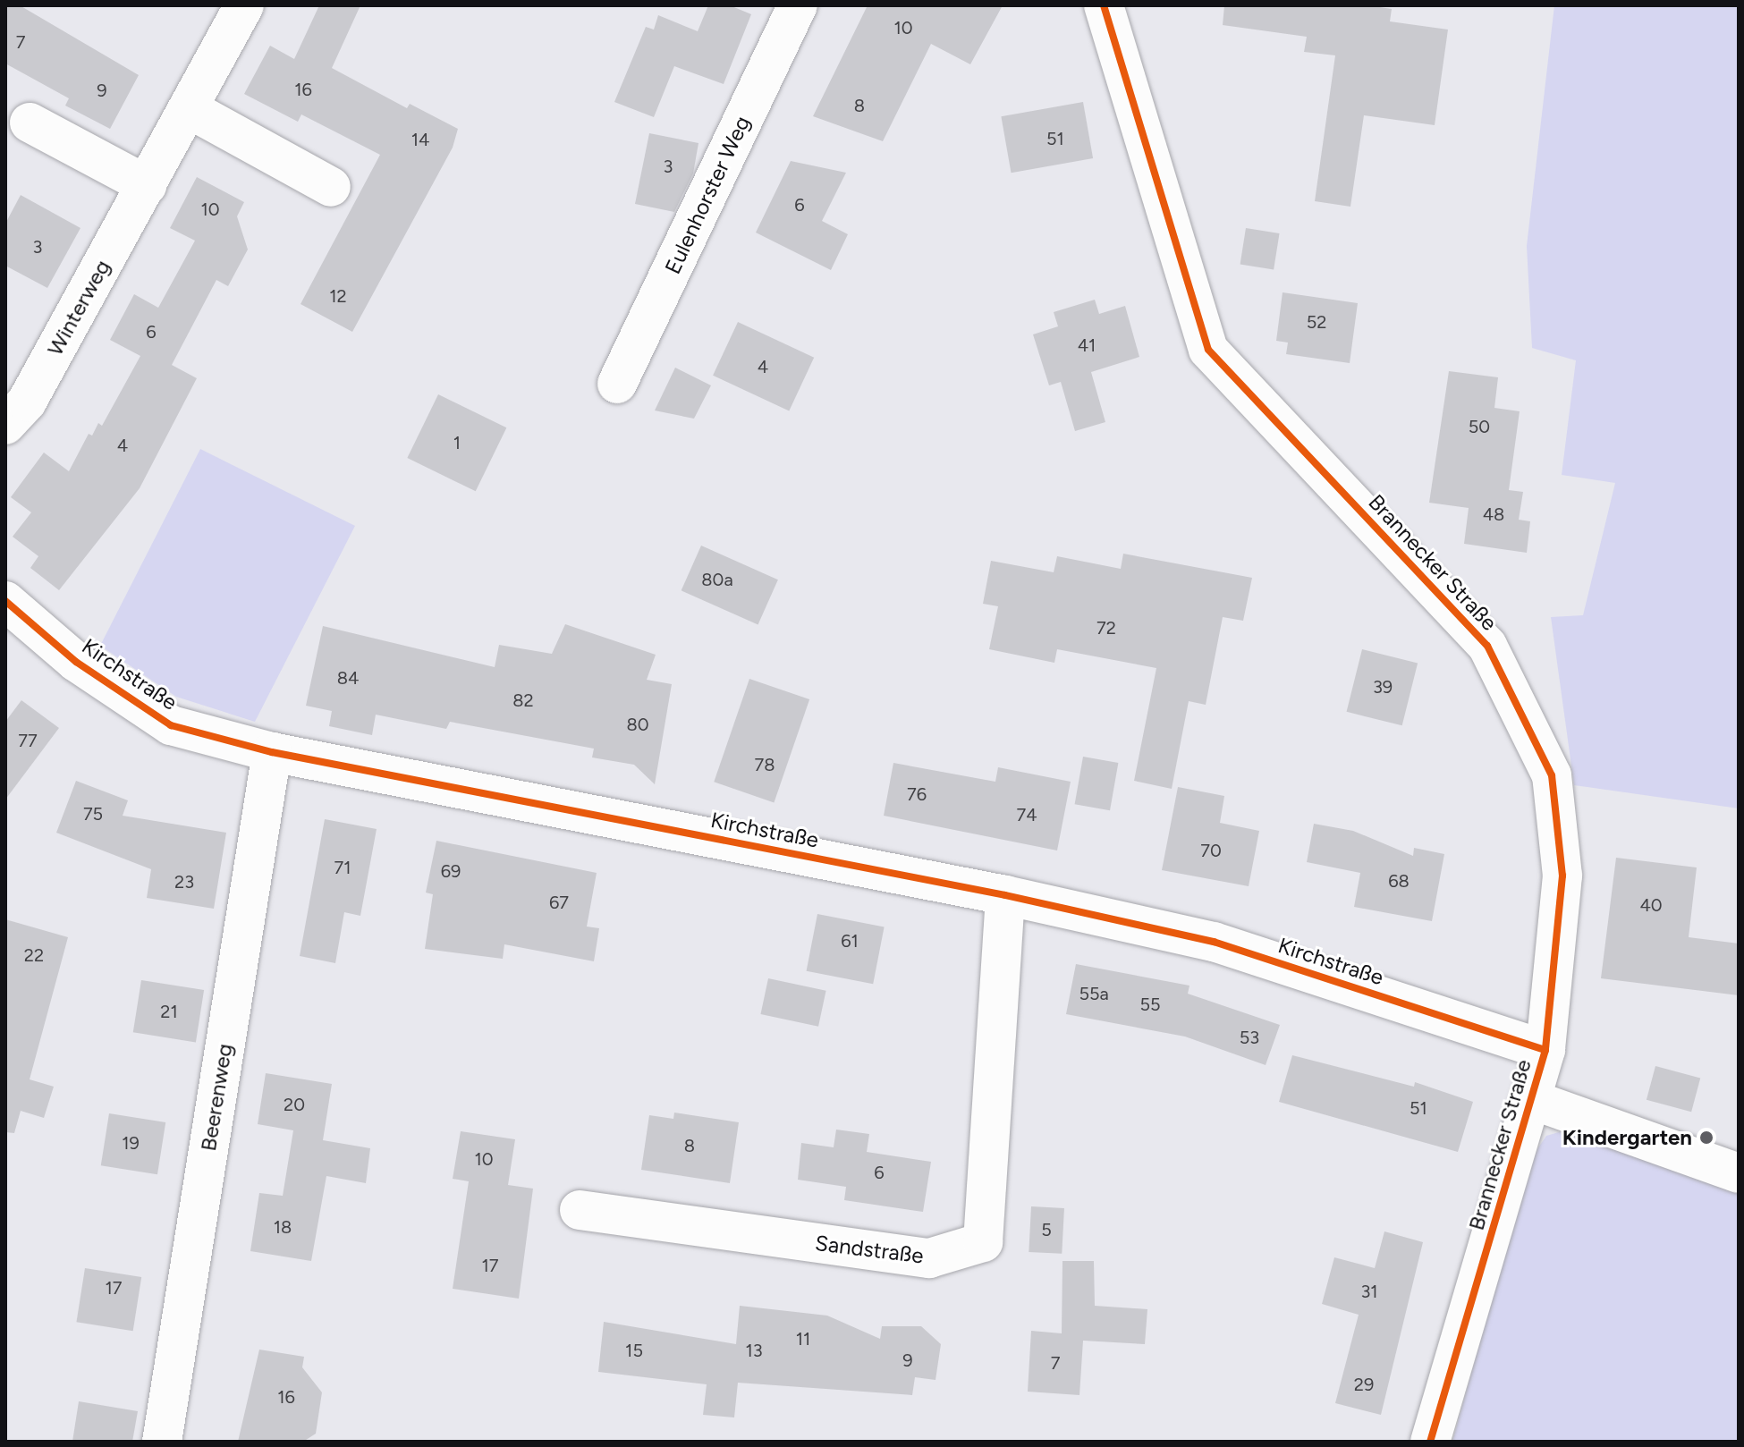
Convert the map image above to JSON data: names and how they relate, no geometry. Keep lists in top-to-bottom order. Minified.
{"streets":{"street":["Eulenhorster Weg","Winterweg","Brannecker Straße","Kirchstraße","Beerenweg","Sandstraße"]},"crossings":[["Brannecker Straße","Kirchstraße"],["Kirchstraße","Beerenweg"],["Kirchstraße","Sandstraße"]],"places":["Kindergarten"],"house_numbers":["10","7","16","9","8","51","14","3","6","10","3","12","52","6","41","4","50","1","4","48","80a","72","84","39","82","80","77","78","76","75","74","70","71","69","68","23","67","40","61","22","55a","55","21","53","20","51","19","8","10","6","18","5","17","17","31","11","15","13","9","7","29","16"]}
